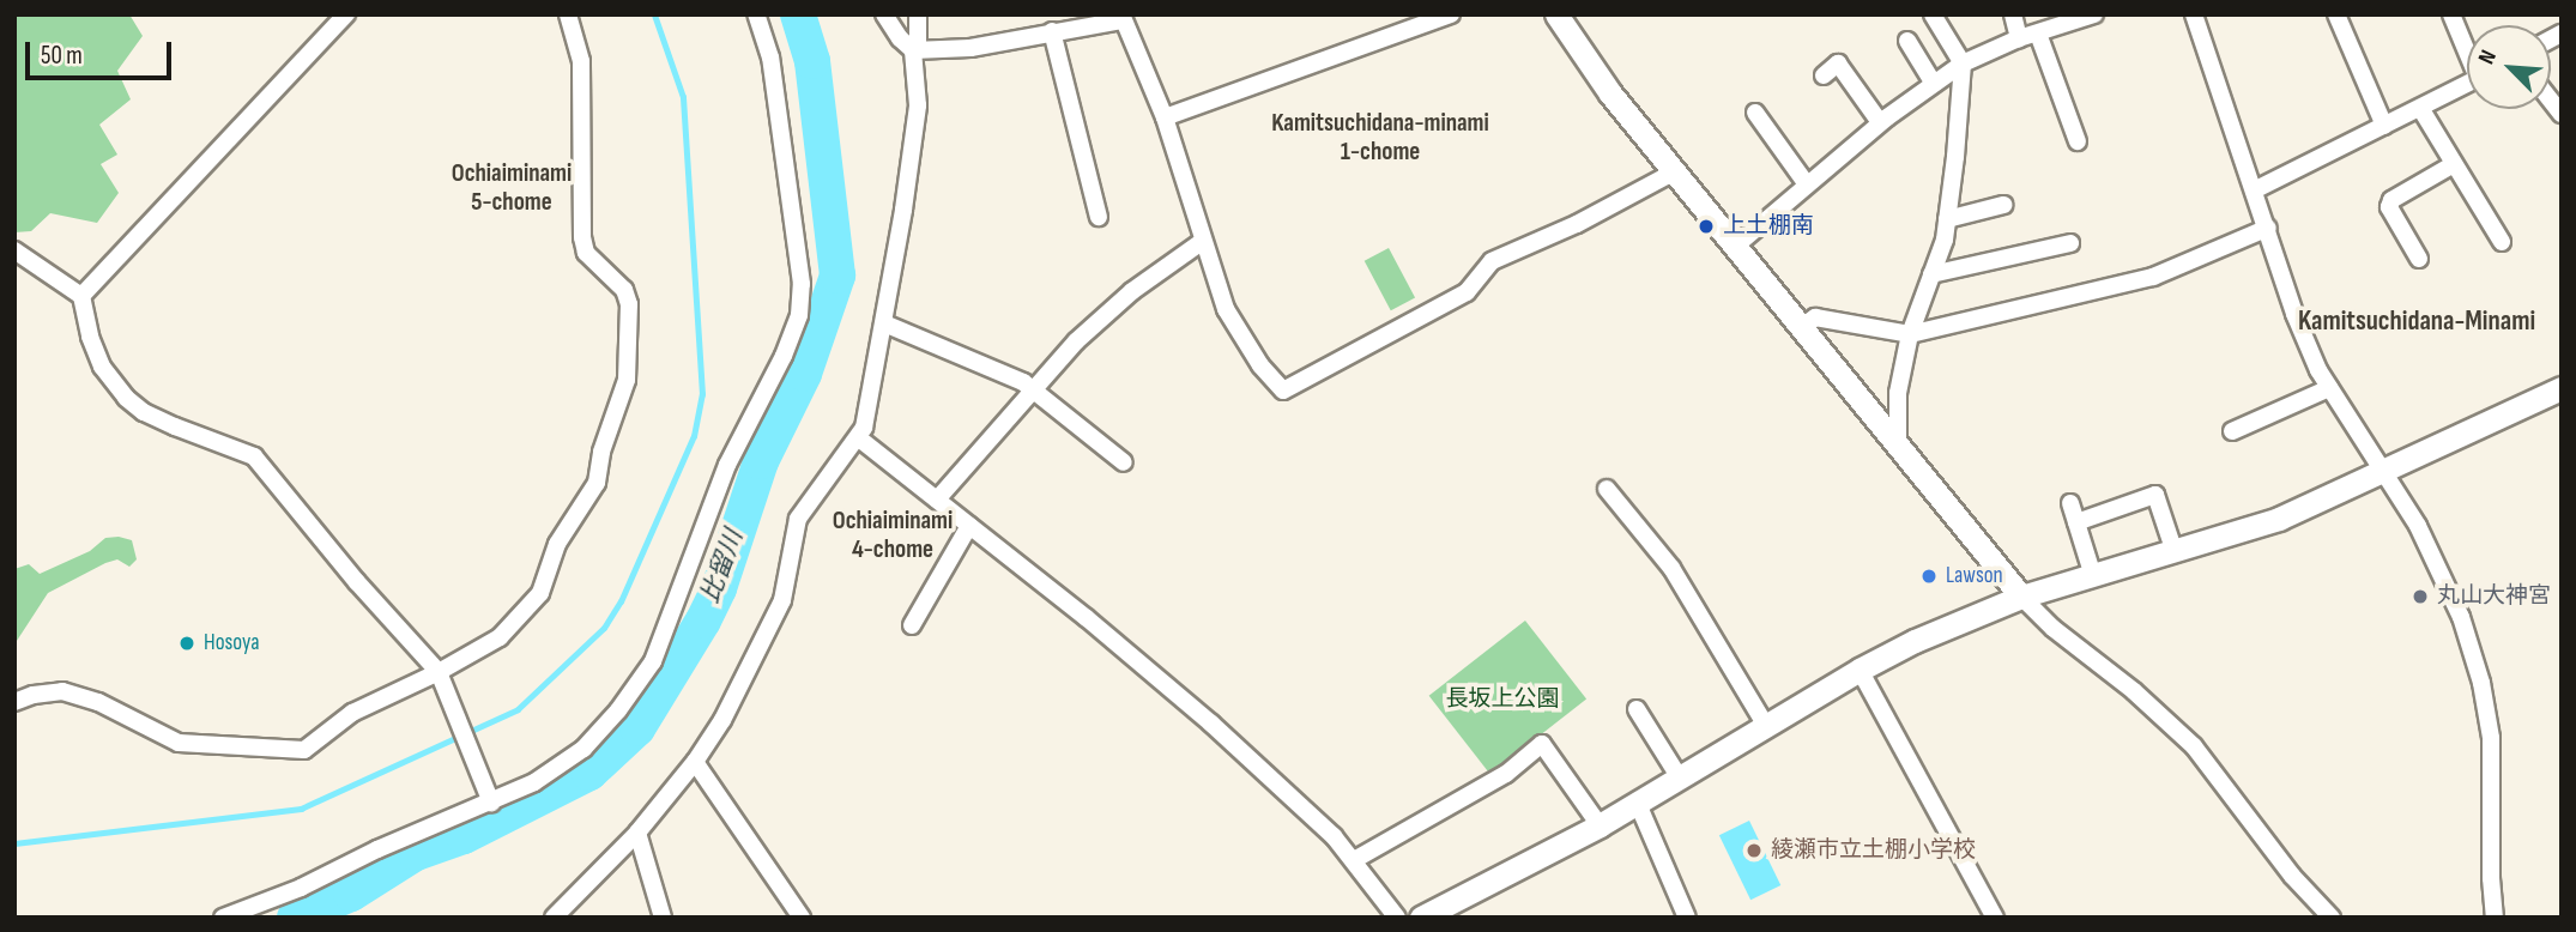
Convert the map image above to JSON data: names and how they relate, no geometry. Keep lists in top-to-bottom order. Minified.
{"districts":["Kamitsuchidana-minami 1-chome","Ochiaiminami 5-chome","Kamitsuchidana-Minami","Ochiaiminami 4-chome"],"water":["比留川"],"parks":["長坂上公園"],"places":["上土棚南","Lawson","丸山大神宮","Hosoya","綾瀬市立土棚小学校"],"scale_bar":"50 m","north":"top left"}
